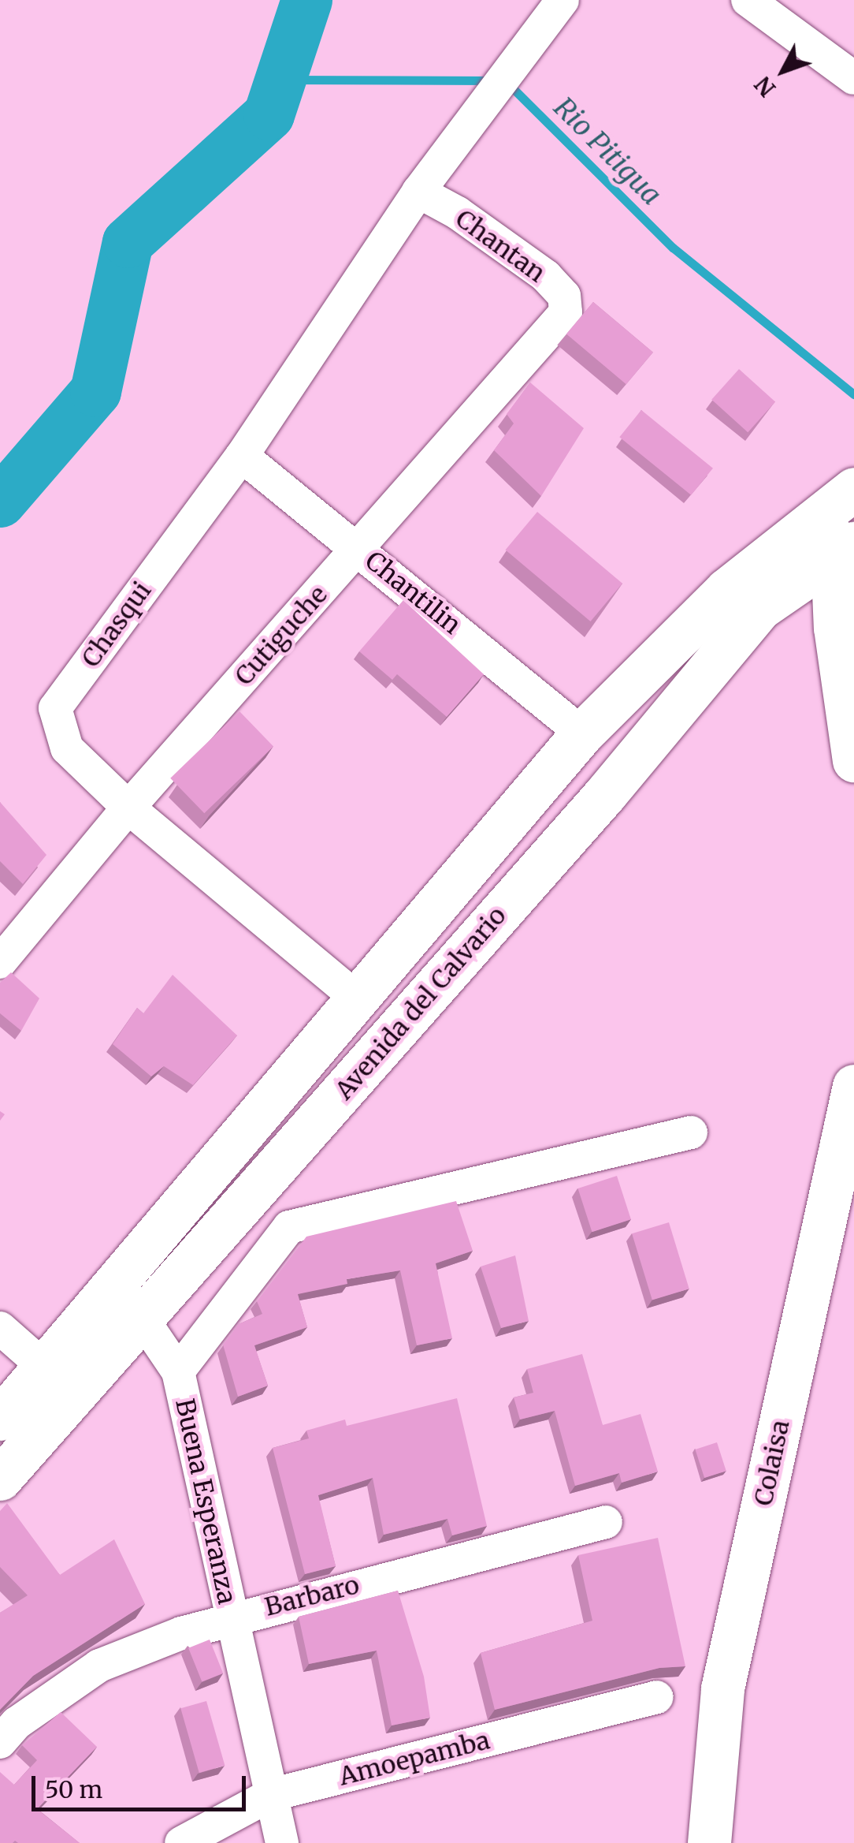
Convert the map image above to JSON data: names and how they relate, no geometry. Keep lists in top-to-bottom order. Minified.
{"streets":{"street":["Chantan","Chantilin","Chasqui","Cutiguche","Avenida del Calvario","Colaisa","Buena Esperanza","Barbaro","Amoepamba"]},"crossings":[["Chantan","Chasqui"],["Chantan","Cutiguche"],["Chantilin","Chasqui"],["Chantilin","Cutiguche"],["Chantilin","Avenida del Calvario"],["Chasqui","Cutiguche"],["Chasqui","Avenida del Calvario"],["Buena Esperanza","Barbaro"],["Buena Esperanza","Amoepamba"]],"water":["Rio Pitigua"],"scale_bar":"50 m","north":"bottom left"}
